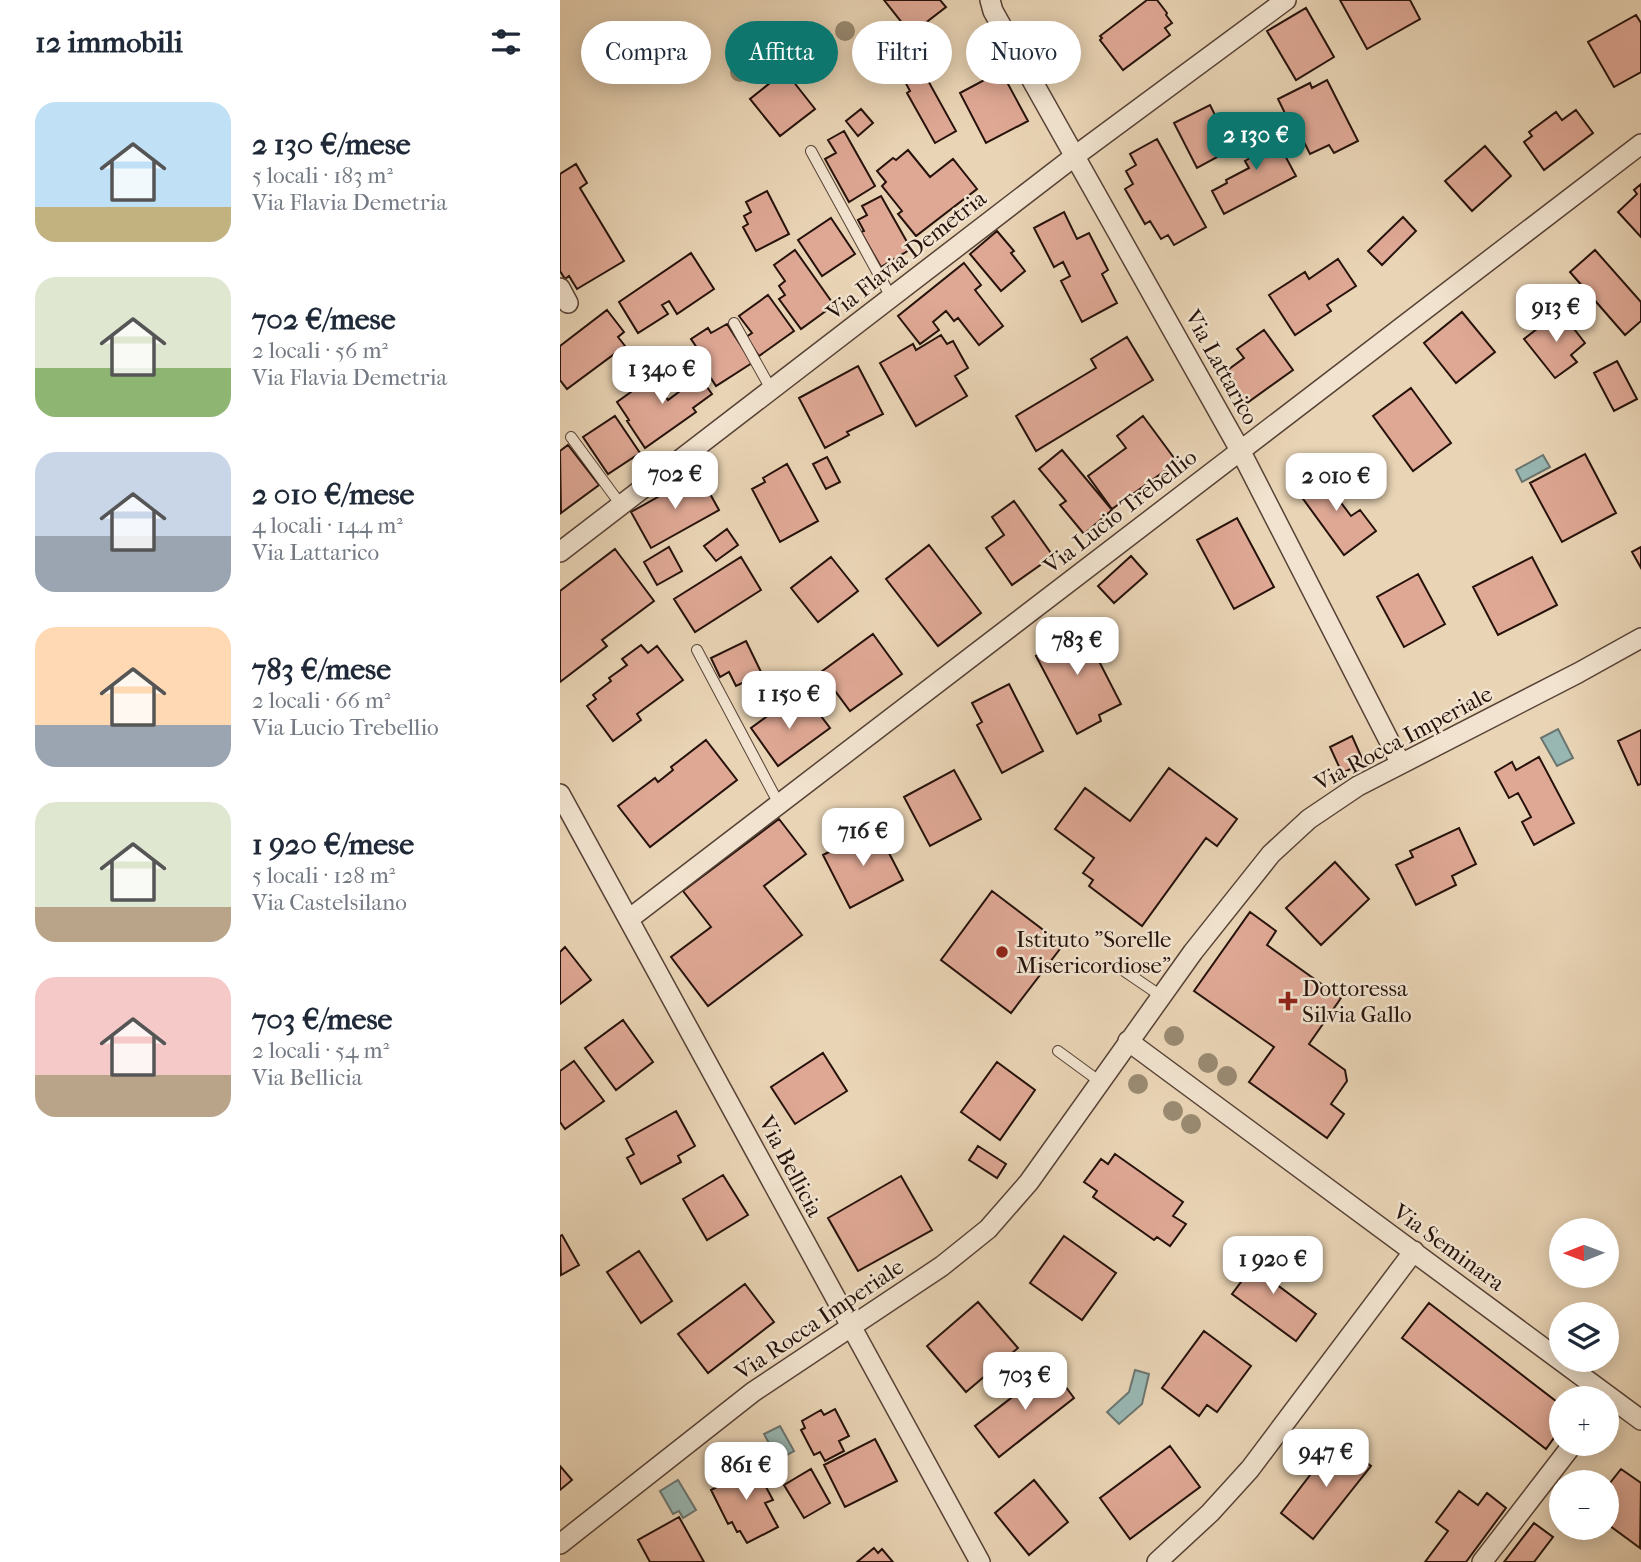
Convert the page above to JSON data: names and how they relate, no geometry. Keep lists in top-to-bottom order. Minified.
{"streets":{"street":["Via Flavia Demetria","Via Lattarico","Via Lucio Trebellio","Via Rocca Imperiale","Via Bellicia","Via Seminara"]},"crossings":[["Via Flavia Demetria","Via Lattarico"],["Via Lattarico","Via Lucio Trebellio"],["Via Lattarico","Via Rocca Imperiale"],["Via Lucio Trebellio","Via Bellicia"],["Via Rocca Imperiale","Via Bellicia"],["Via Rocca Imperiale","Via Seminara"]],"places":{"other":["Istituto \"Sorelle Misericordiose\""],"health":["Dottoressa Silvia Gallo"]},"north":"left","page":{"heading":"12 immobili","chip":["Compra","Affitta","Filtri","Nuovo"],"list":[{"name":"2 130 €/mese","note":"5 locali · 183 m² · Via Flavia Demetria"},{"name":"702 €/mese","note":"2 locali · 56 m² · Via Flavia Demetria"},{"name":"2 010 €/mese","note":"4 locali · 144 m² · Via Lattarico"},{"name":"783 €/mese","note":"2 locali · 66 m² · Via Lucio Trebellio"},{"name":"1 920 €/mese","note":"5 locali · 128 m² · Via Castelsilano"},{"name":"703 €/mese","note":"2 locali · 54 m² · Via Bellicia"}],"price":["2 130 €","913 €","1 340 €","702 €","2 010 €","783 €","1 150 €","716 €","1 920 €","703 €","947 €","861 €"],"map_buttons":["+","−"]}}
